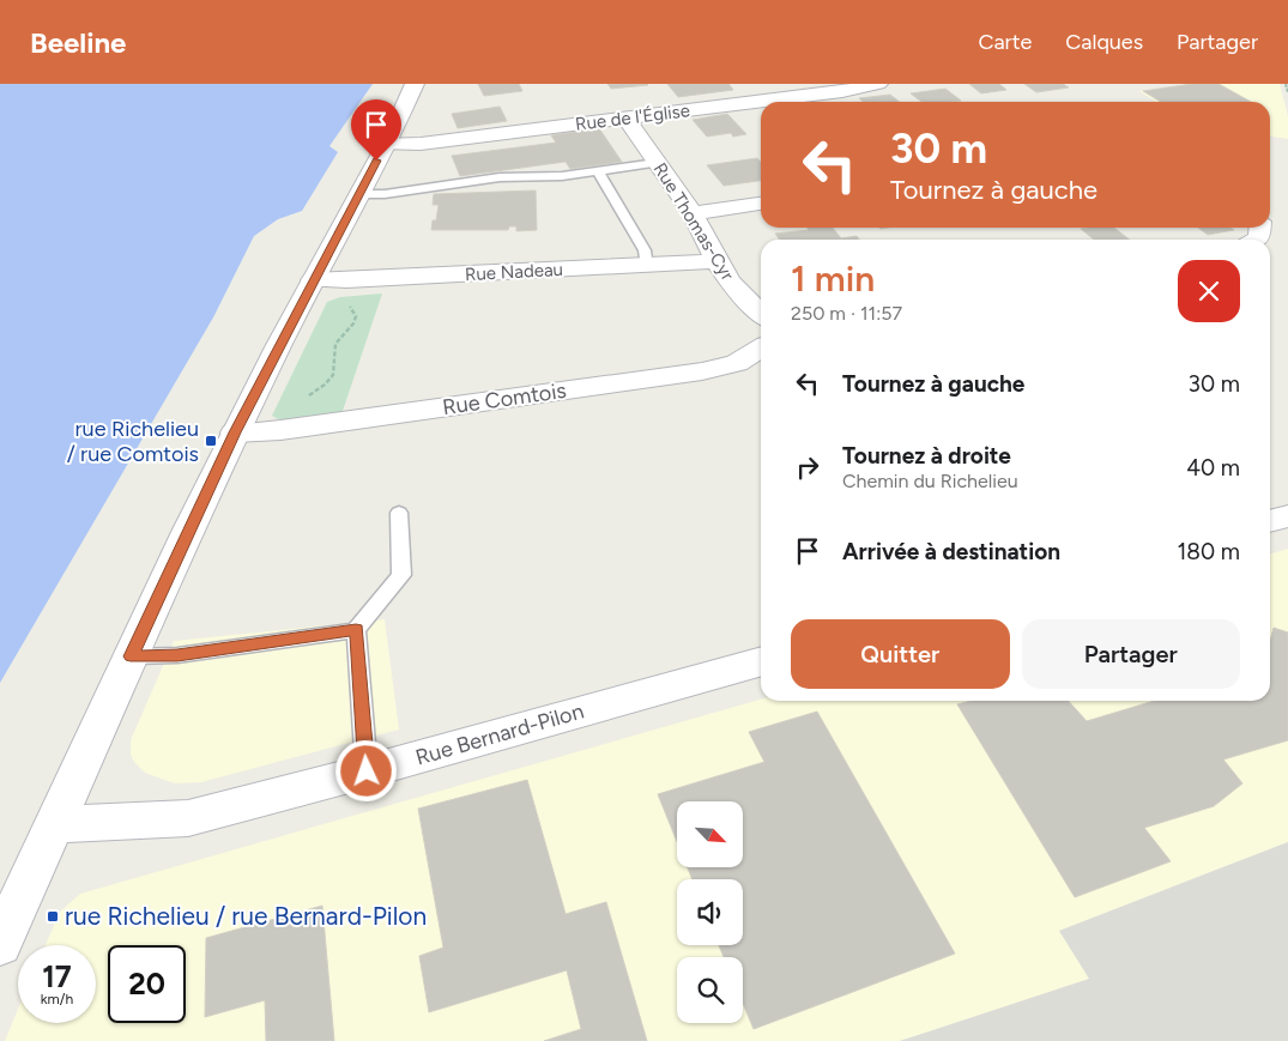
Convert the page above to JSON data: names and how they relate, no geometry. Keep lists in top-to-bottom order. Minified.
{"streets":{"street":["Rue de l'Église","Rue Thomas-Cyr","Rue Nadeau","Rue Comtois","Rue Bernard-Pilon"]},"crossings":[["Rue de l'Église","Rue Thomas-Cyr"],["Rue Thomas-Cyr","Rue Nadeau"]],"places":{"transit":["rue Richelieu / rue Comtois","rue Richelieu / rue Bernard-Pilon"]},"north":"bottom right","page":{"header":"Beeline","nav":["Carte","Calques","Partager"],"turn":["30 m","Tournez à gauche"],"heading":["1 min","250 m · 11:57"],"list":[{"name":"Tournez à gauche","value":"30 m"},{"name":"Tournez à droite","note":"Chemin du Richelieu","value":"40 m"},{"name":"Arrivée à destination","value":"180 m"}],"buttons":["Quitter","Partager"],"speed":"17 km/h","limit":"20"}}
